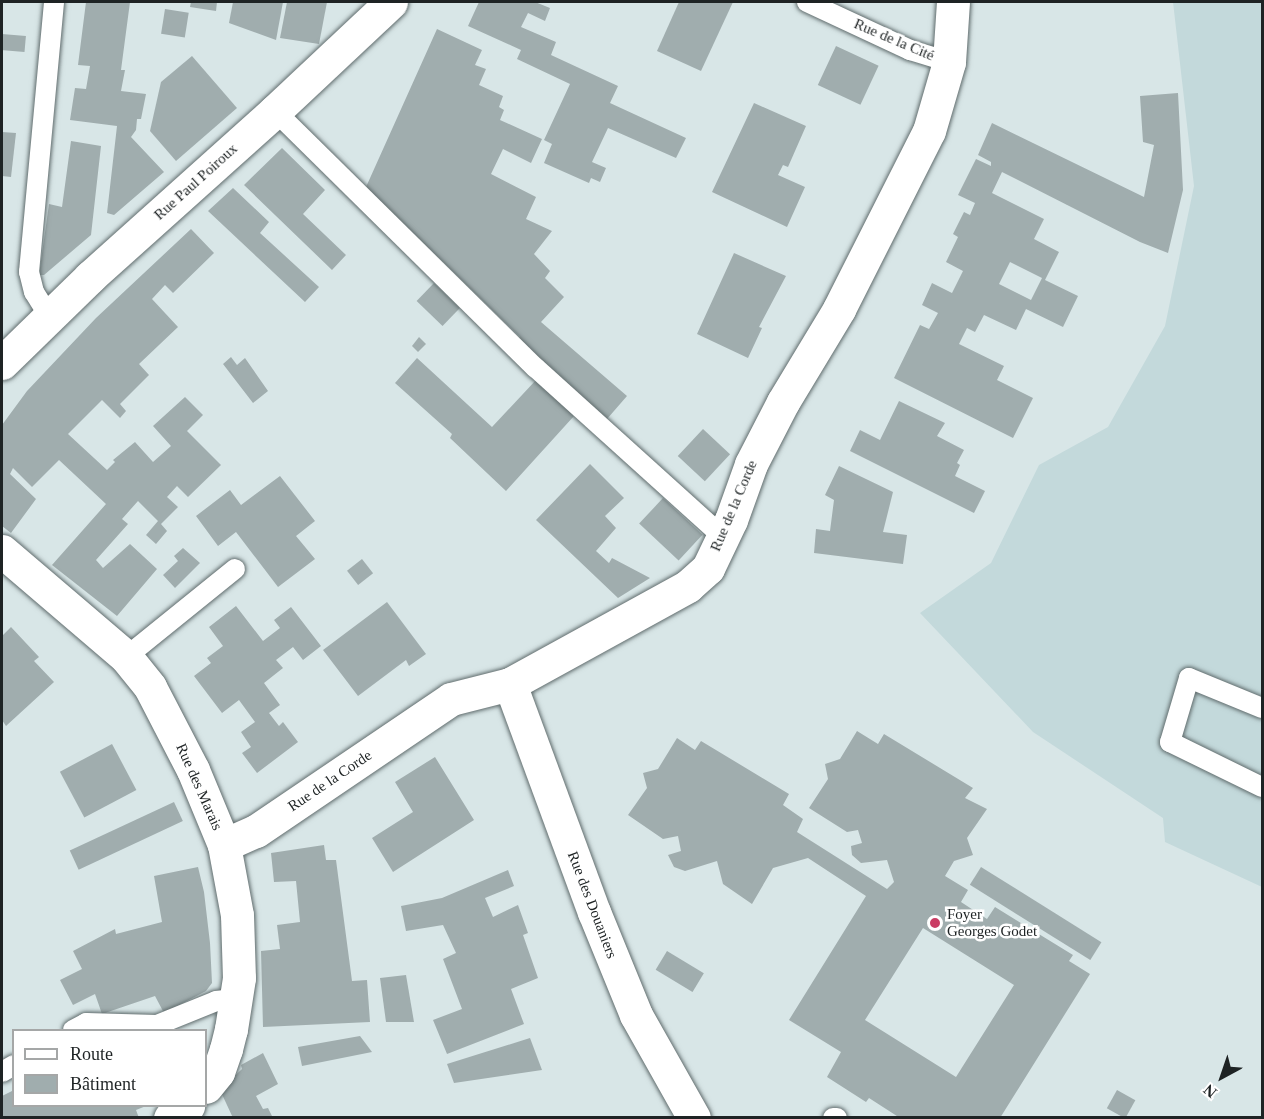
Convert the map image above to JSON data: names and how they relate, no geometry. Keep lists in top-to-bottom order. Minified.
{"streets":{"street":["Rue Paul Poiroux","Rue de la Corde","Rue des Marais","Rue des Douaniers"],"lane":["Rue de la Cité"]},"crossings":[["Rue de la Cité","Rue de la Corde"],["Rue de la Corde","Rue des Marais"],["Rue de la Corde","Rue des Douaniers"]],"places":["Foyer Georges Godet"],"legend":["Route","Bâtiment"],"north":"bottom left"}
